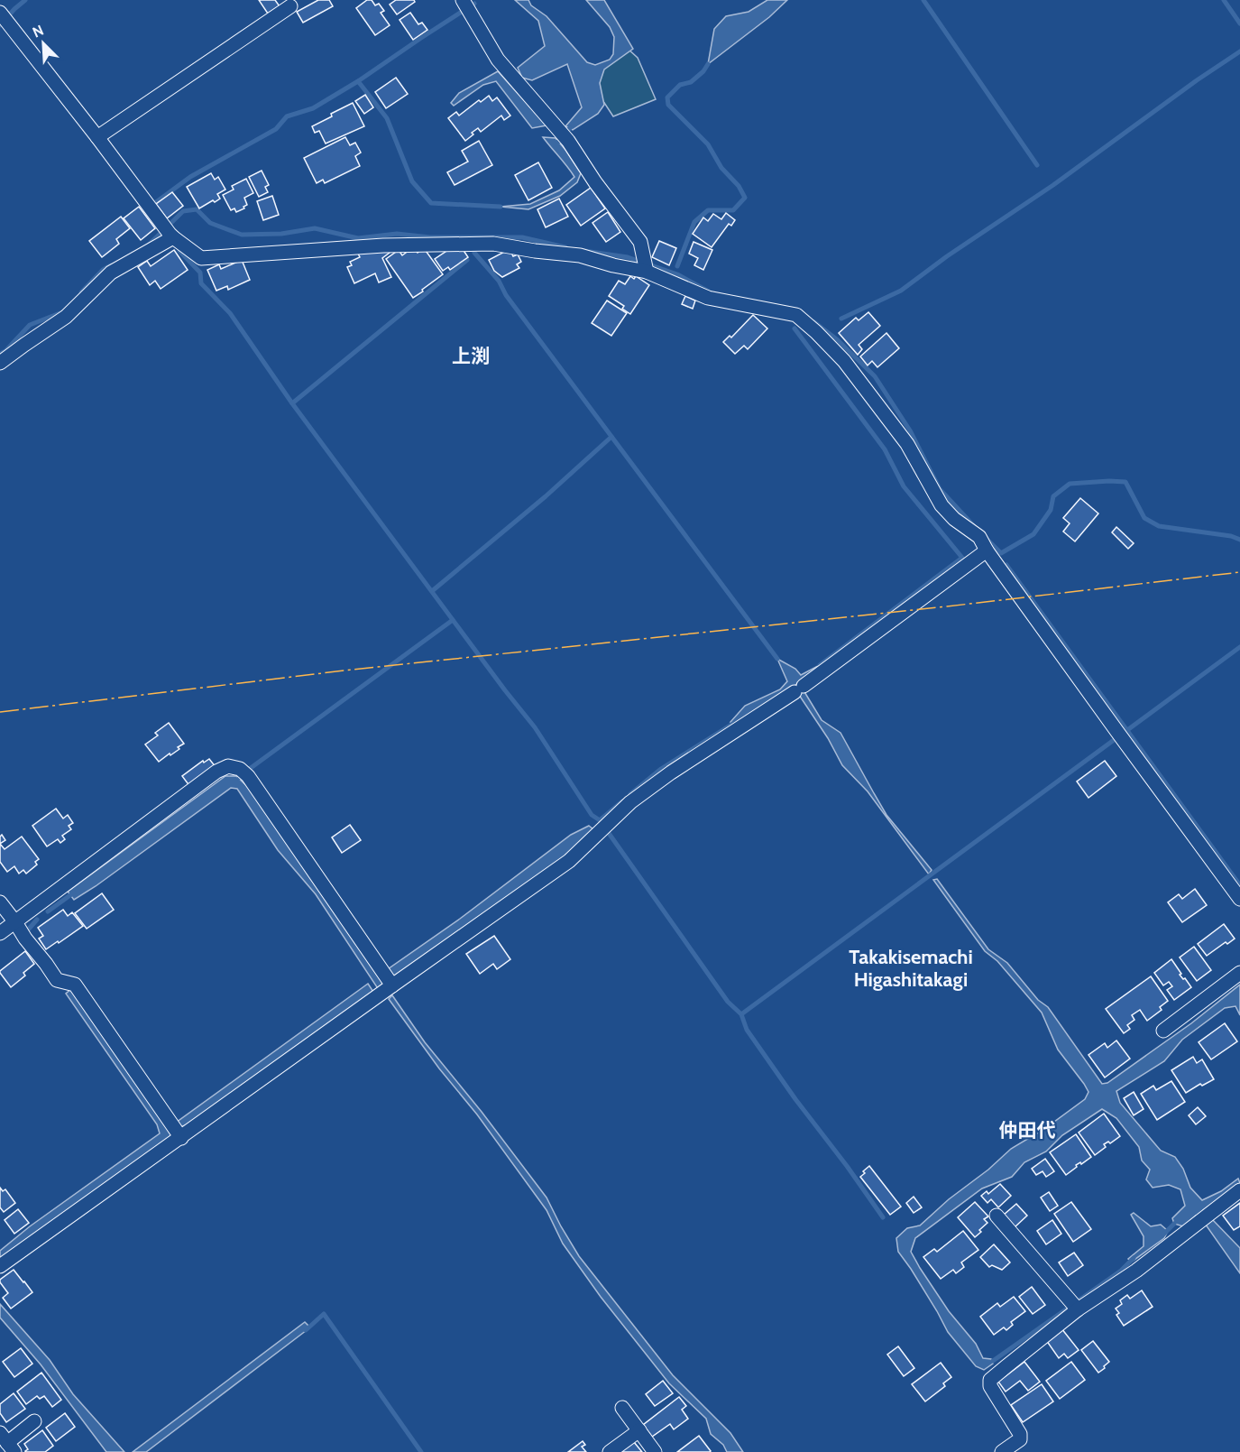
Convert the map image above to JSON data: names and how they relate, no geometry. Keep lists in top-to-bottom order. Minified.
{"districts":["上渕","Takakisemachi Higashitakagi","仲田代"],"north":"top left"}
